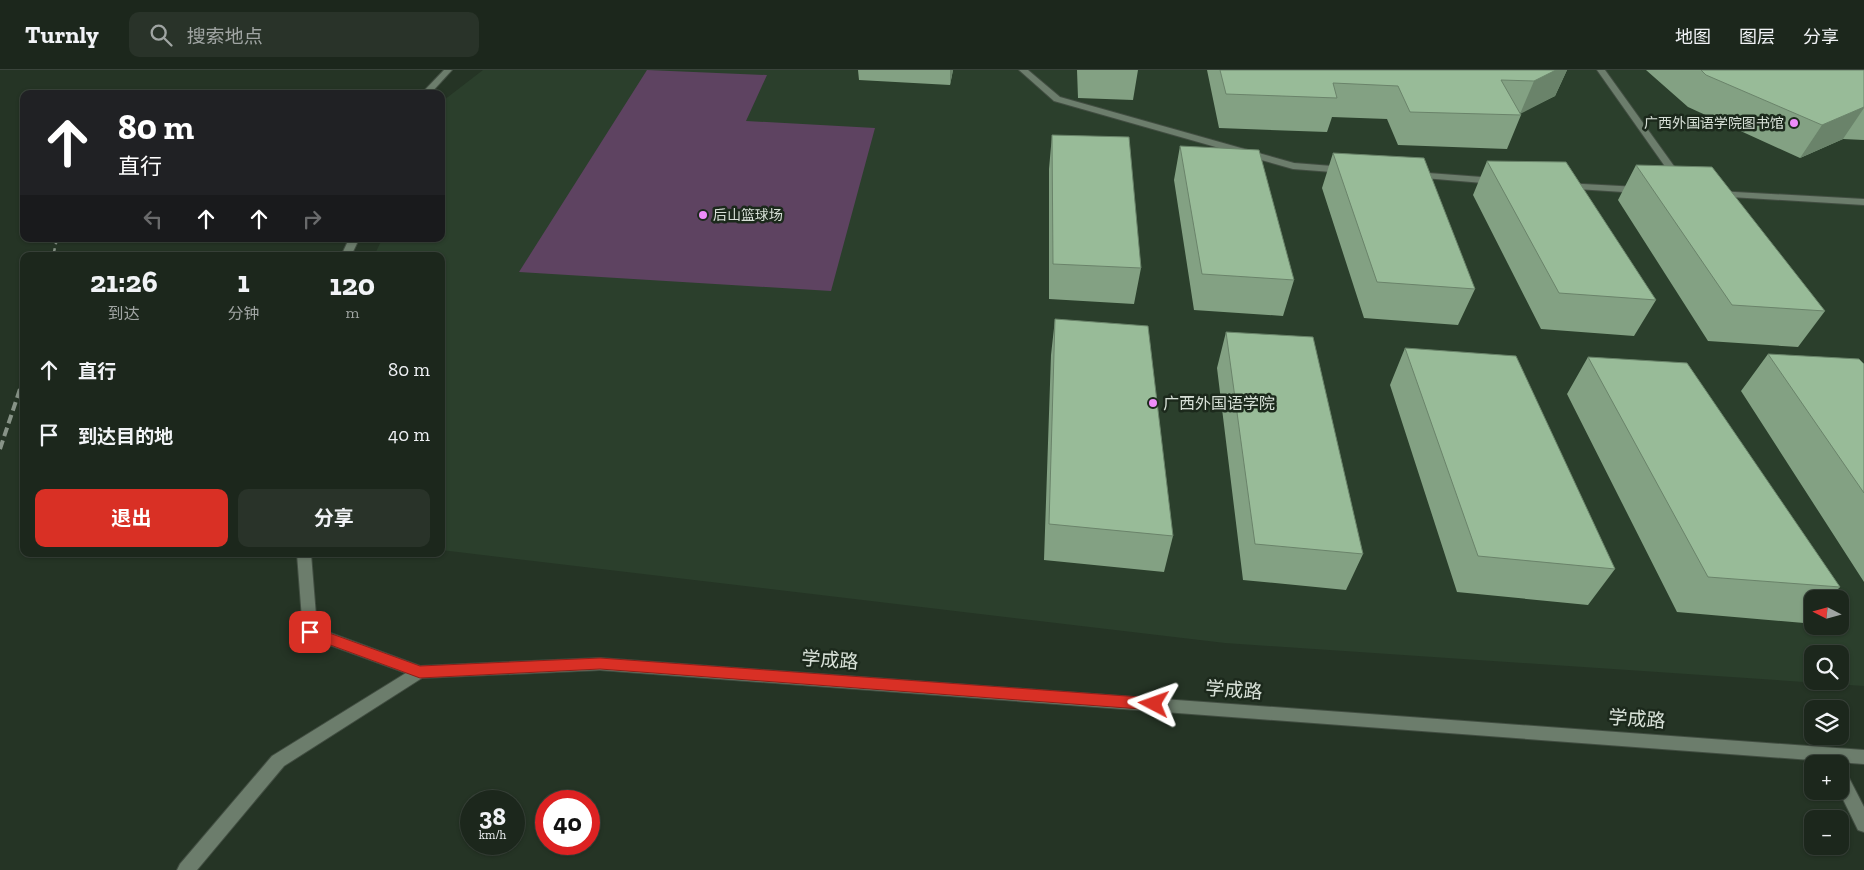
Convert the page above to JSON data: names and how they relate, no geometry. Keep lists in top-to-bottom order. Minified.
{"streets":{"street":["学成路"]},"places":["广西外国语学院图书馆","后山篮球场","广西外国语学院"],"north":"left","page":{"header":"Turnly","search":"搜索地点","nav":["地图","图层","分享"],"turn":["80 m","直行"],"eta":["21:26","到达","1","分钟","120","m"],"list":[{"name":"直行","value":"80 m"},{"name":"到达目的地","value":"40 m"}],"buttons":["退出","分享"],"map_buttons":["+","−"],"speed":"38 km/h","limit":"40"}}
